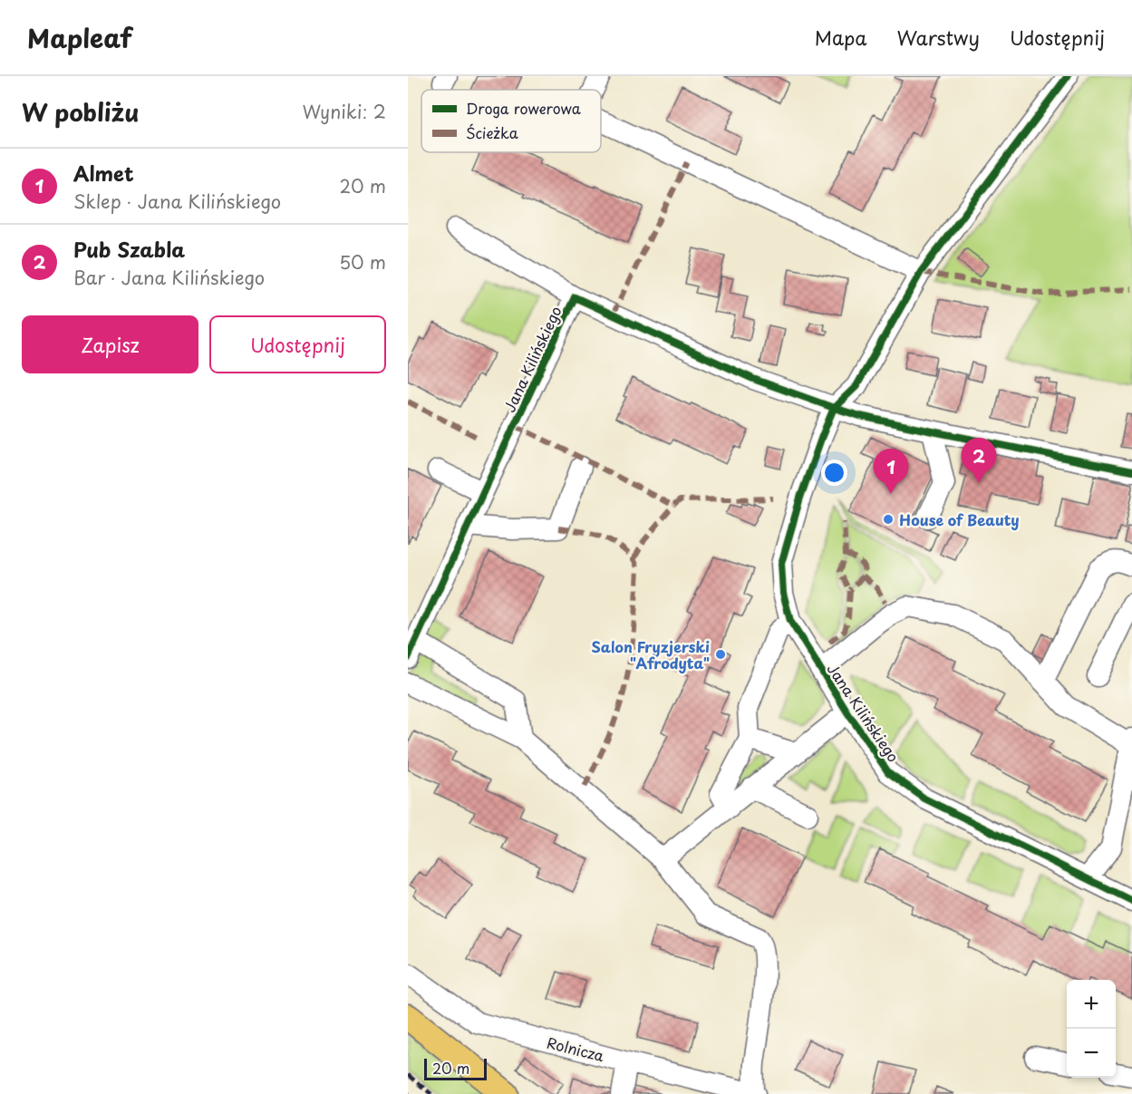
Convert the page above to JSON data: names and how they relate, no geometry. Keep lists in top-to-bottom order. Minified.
{"streets":{"street":["Jana Kilińskiego","Rolnicza"]},"places":["House of Beauty","Salon Fryzjerski \"Afrodyta\""],"legend":["Droga rowerowa","Ścieżka"],"scale_bar":"20 m","page":{"header":"Mapleaf","nav":["Mapa","Warstwy","Udostępnij"],"heading":["W pobliżu","Wyniki: 2"],"list":[{"mark":"1","name":"Almet","note":"Sklep · Jana Kilińskiego","value":"20 m"},{"mark":"2","name":"Pub Szabla","note":"Bar · Jana Kilińskiego","value":"50 m"}],"buttons":["Zapisz","Udostępnij"],"pins":["2","1"],"map_buttons":["+","−"],"scale":"20 m"}}
